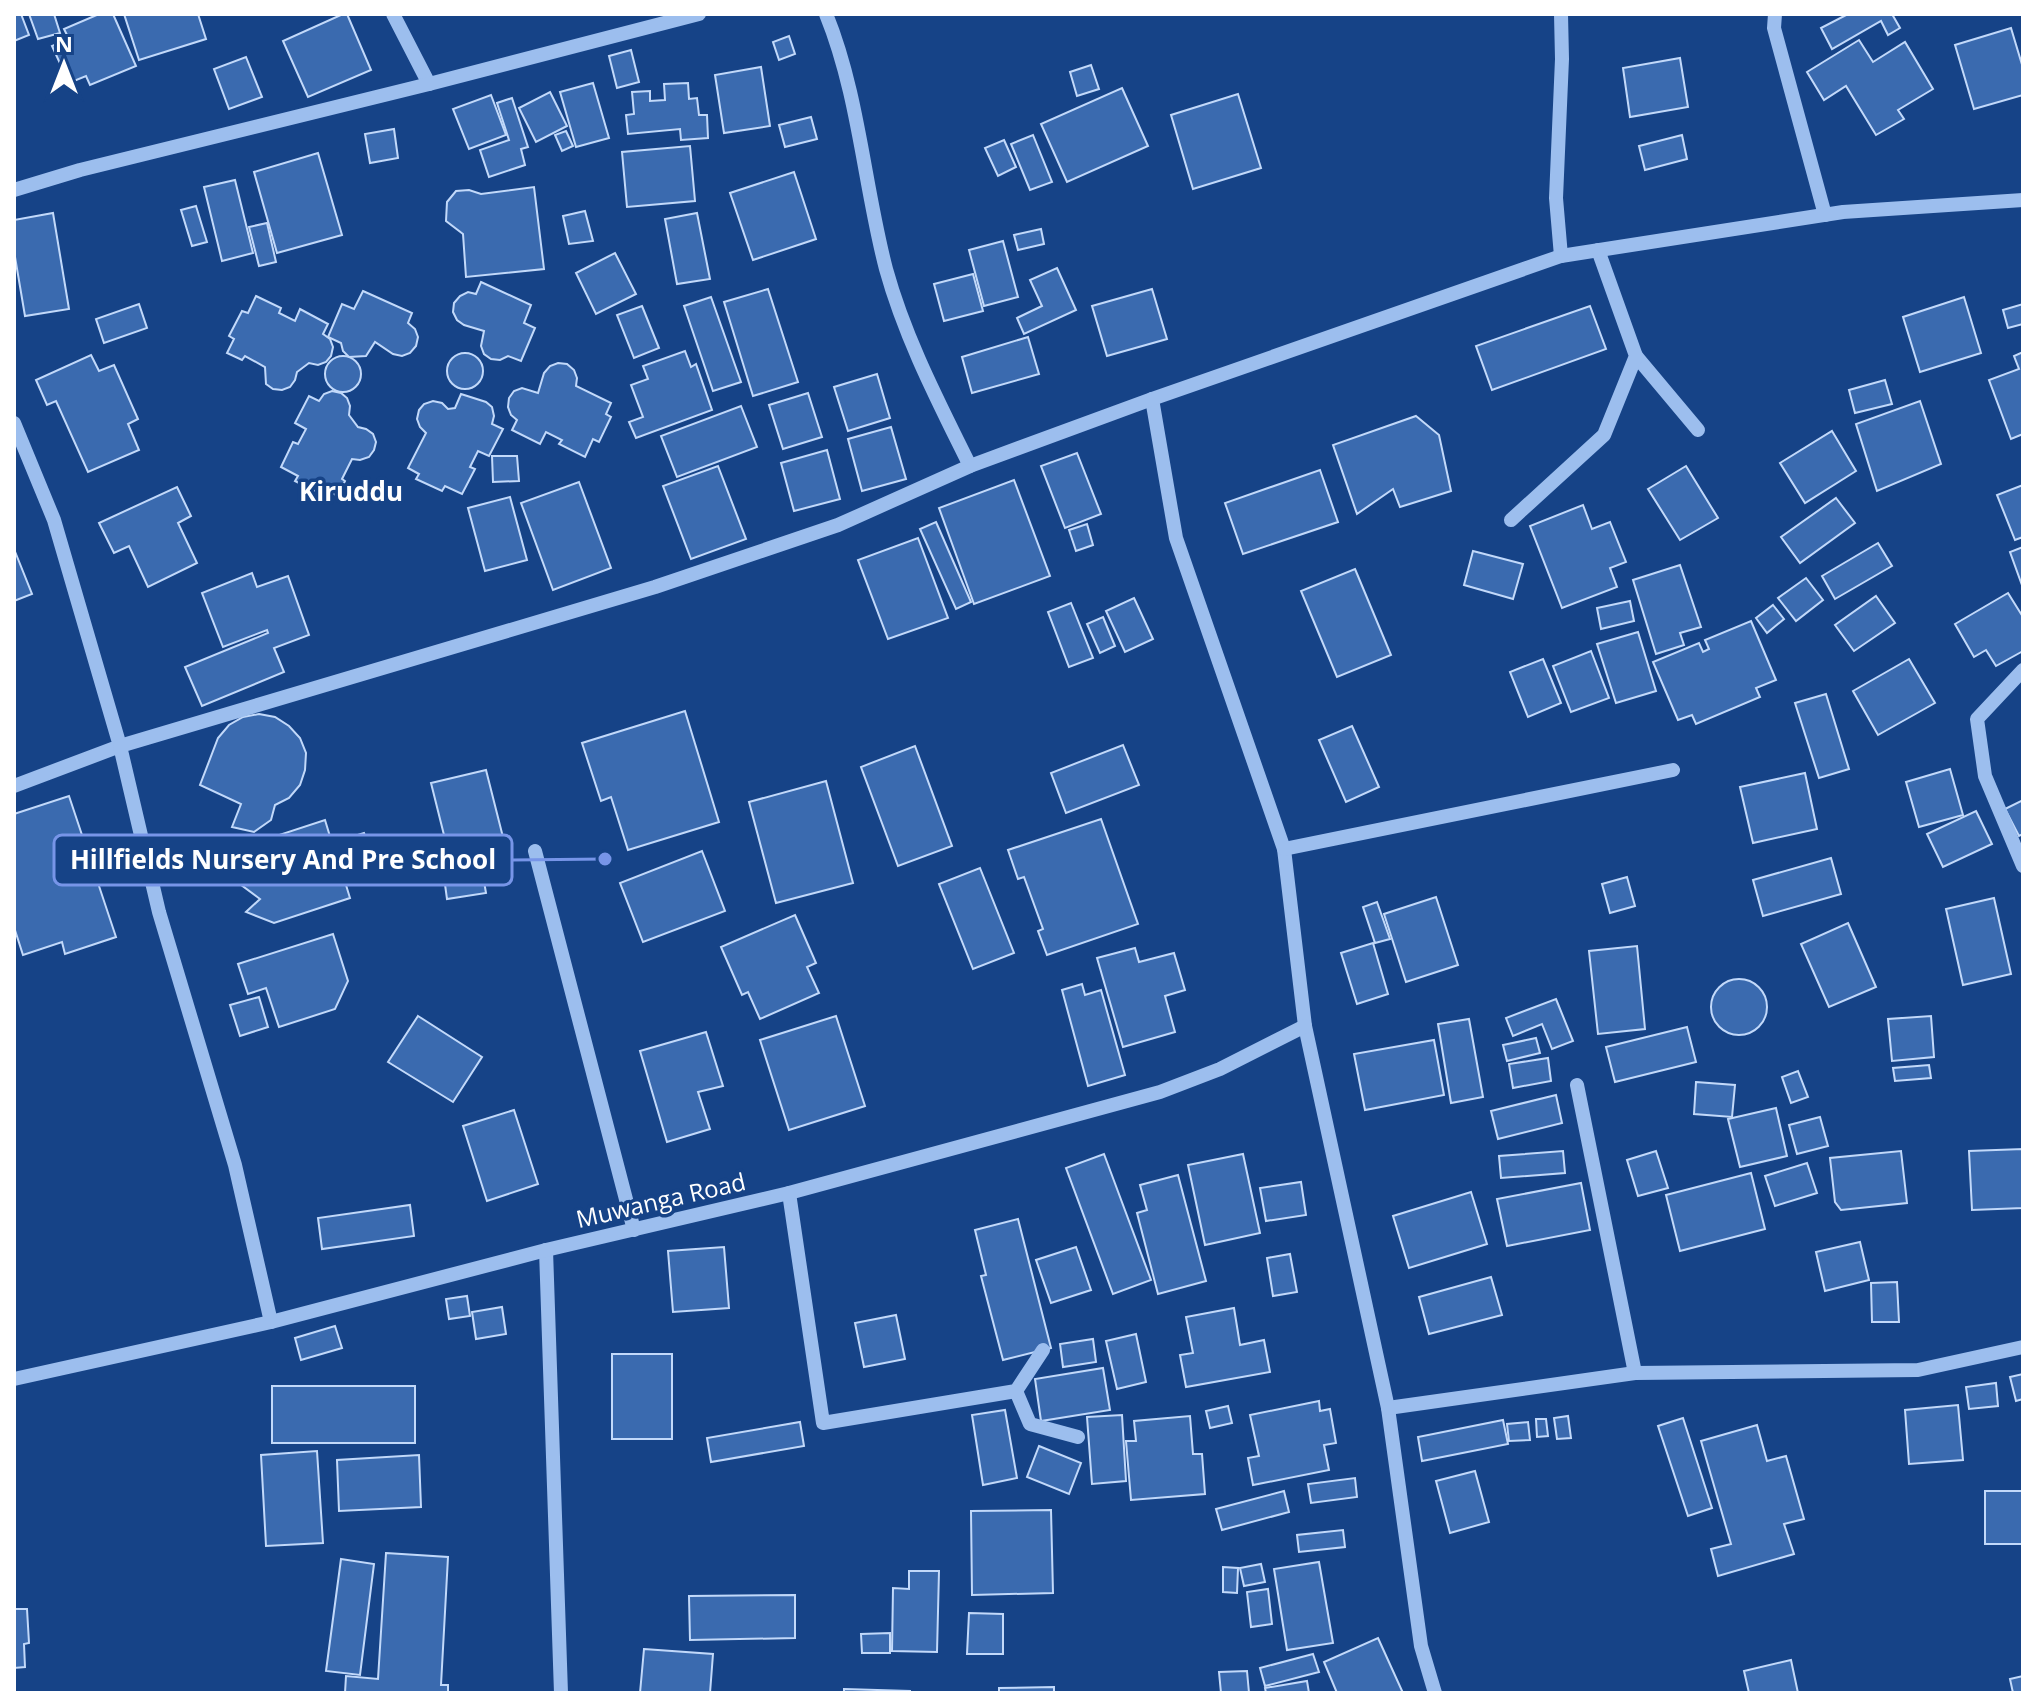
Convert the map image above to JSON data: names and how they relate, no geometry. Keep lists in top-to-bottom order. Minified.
{"streets":{"street":["Muwanga Road"]},"districts":["Kiruddu"],"places":["Hillfields Nursery And Pre School"],"north":"top"}
